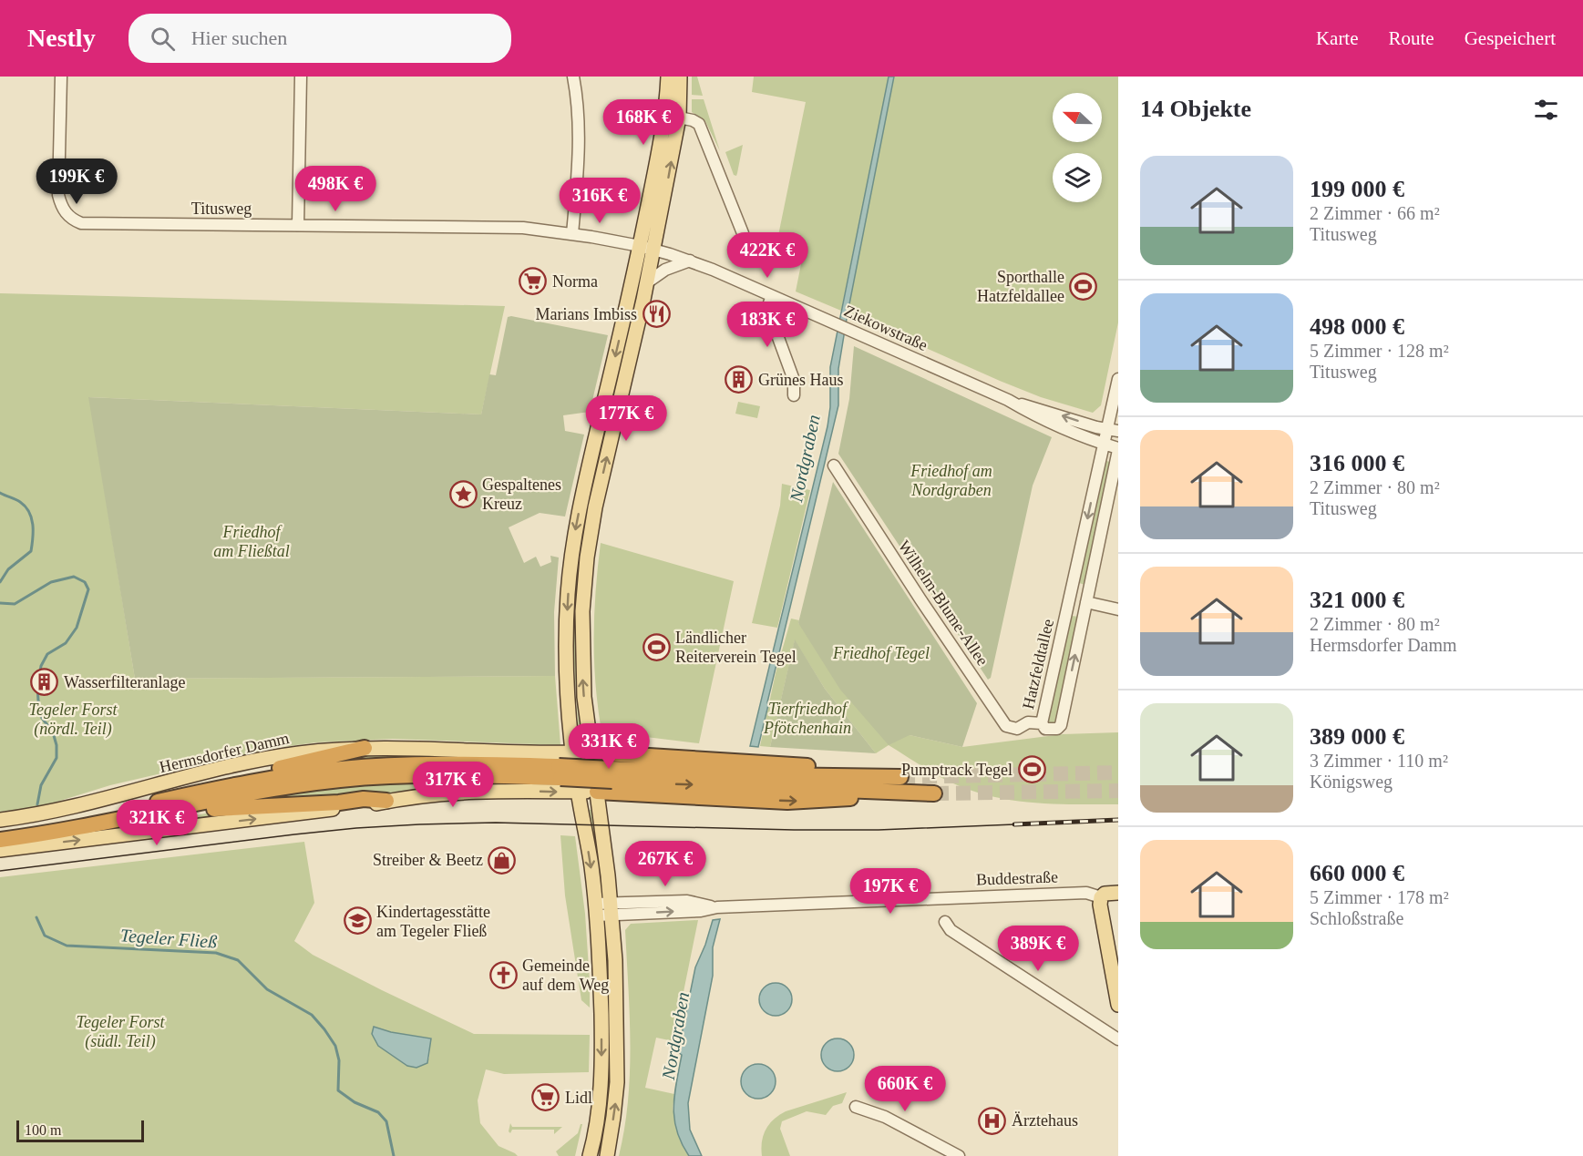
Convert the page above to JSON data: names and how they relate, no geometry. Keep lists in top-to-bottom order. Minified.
{"streets":{"main road":["Hermsdorfer Damm","Buddestraße"],"street":["Titusweg","Ziekowstraße","Wilhelm-Blume-Allee","Hatzfeldtallee"]},"crossings":[["Titusweg","Ziekowstraße"],["Ziekowstraße","Hatzfeldtallee"],["Wilhelm-Blume-Allee","Hatzfeldtallee"]],"water":["Nordgraben","Tegeler Fließ"],"parks":["Friedhof am Nordgraben","Friedhof am Fließtal","Friedhof Tegel","Tierfriedhof Pfötchenhain","Tegeler Forst (nördl. Teil)","Tegeler Forst (südl. Teil)"],"places":{"supermarket":["Norma","Lidl"],"sports":["Sporthalle Hatzfeldallee","Ländlicher Reiterverein Tegel","Pumptrack Tegel"],"restaurant":["Marians Imbiss"],"building":["Grünes Haus","Wasserfilteranlage"],"place":["Gespaltenes Kreuz"],"shop":["Streiber & Beetz"],"school or university":["Kindertagesstätte am Tegeler Fließ"],"church":["Gemeinde auf dem Weg"],"hospital":["Ärztehaus"]},"scale_bar":"100 m","north":"left","page":{"header":"Nestly","search":"Hier suchen","nav":["Karte","Route","Gespeichert"],"heading":"14 Objekte","price":["168K €","199K €","498K €","316K €","422K €","183K €","177K €","331K €","317K €","321K €","267K €","197K €","389K €","660K €"],"list":[{"name":"199 000 €","note":"2 Zimmer · 66 m² · Titusweg"},{"name":"498 000 €","note":"5 Zimmer · 128 m² · Titusweg"},{"name":"316 000 €","note":"2 Zimmer · 80 m² · Titusweg"},{"name":"321 000 €","note":"2 Zimmer · 80 m² · Hermsdorfer Damm"},{"name":"389 000 €","note":"3 Zimmer · 110 m² · Königsweg"},{"name":"660 000 €","note":"5 Zimmer · 178 m² · Schloßstraße"}],"scale":"100 m"}}
